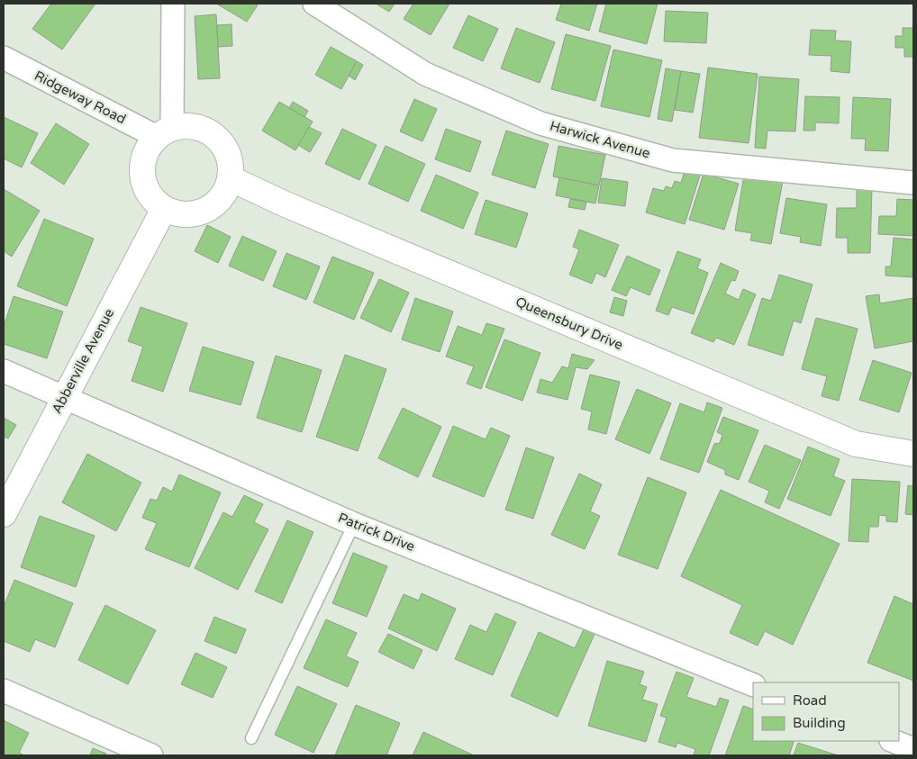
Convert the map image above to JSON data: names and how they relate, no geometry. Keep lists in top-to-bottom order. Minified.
{"streets":{"street":["Ridgeway Road","Harwick Avenue","Queensbury Drive","Abberville Avenue","Patrick Drive"]},"crossings":[["Ridgeway Road","Queensbury Drive"],["Ridgeway Road","Abberville Avenue"],["Queensbury Drive","Abberville Avenue"],["Abberville Avenue","Patrick Drive"]],"legend":["Road","Building"]}
